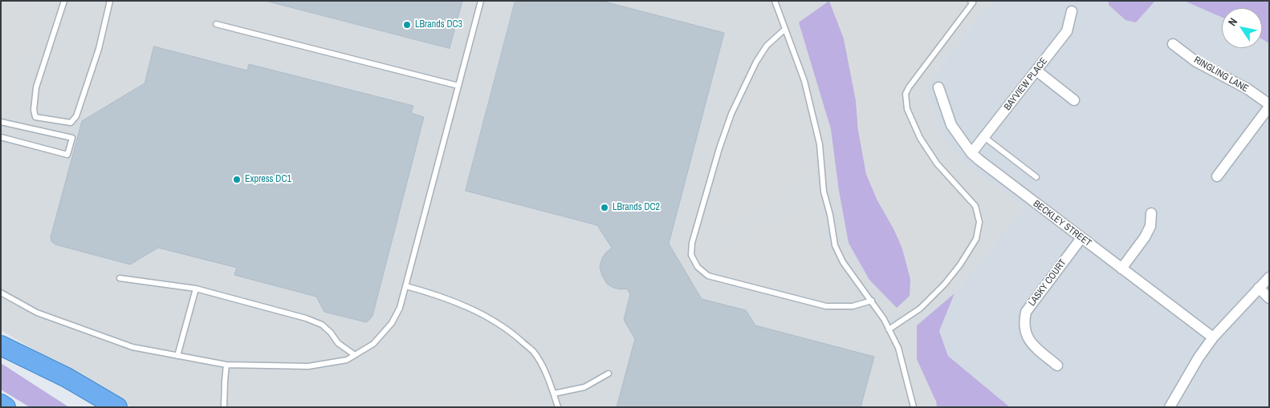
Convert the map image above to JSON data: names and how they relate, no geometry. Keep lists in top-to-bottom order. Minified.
{"streets":{"street":["RINGLING LANE","BAYVIEW PLACE","BECKLEY STREET","LASKY COURT"]},"crossings":[["BAYVIEW PLACE","BECKLEY STREET"],["BECKLEY STREET","LASKY COURT"]],"places":["LBrands DC3","Express DC1","LBrands DC2"],"north":"top left"}
